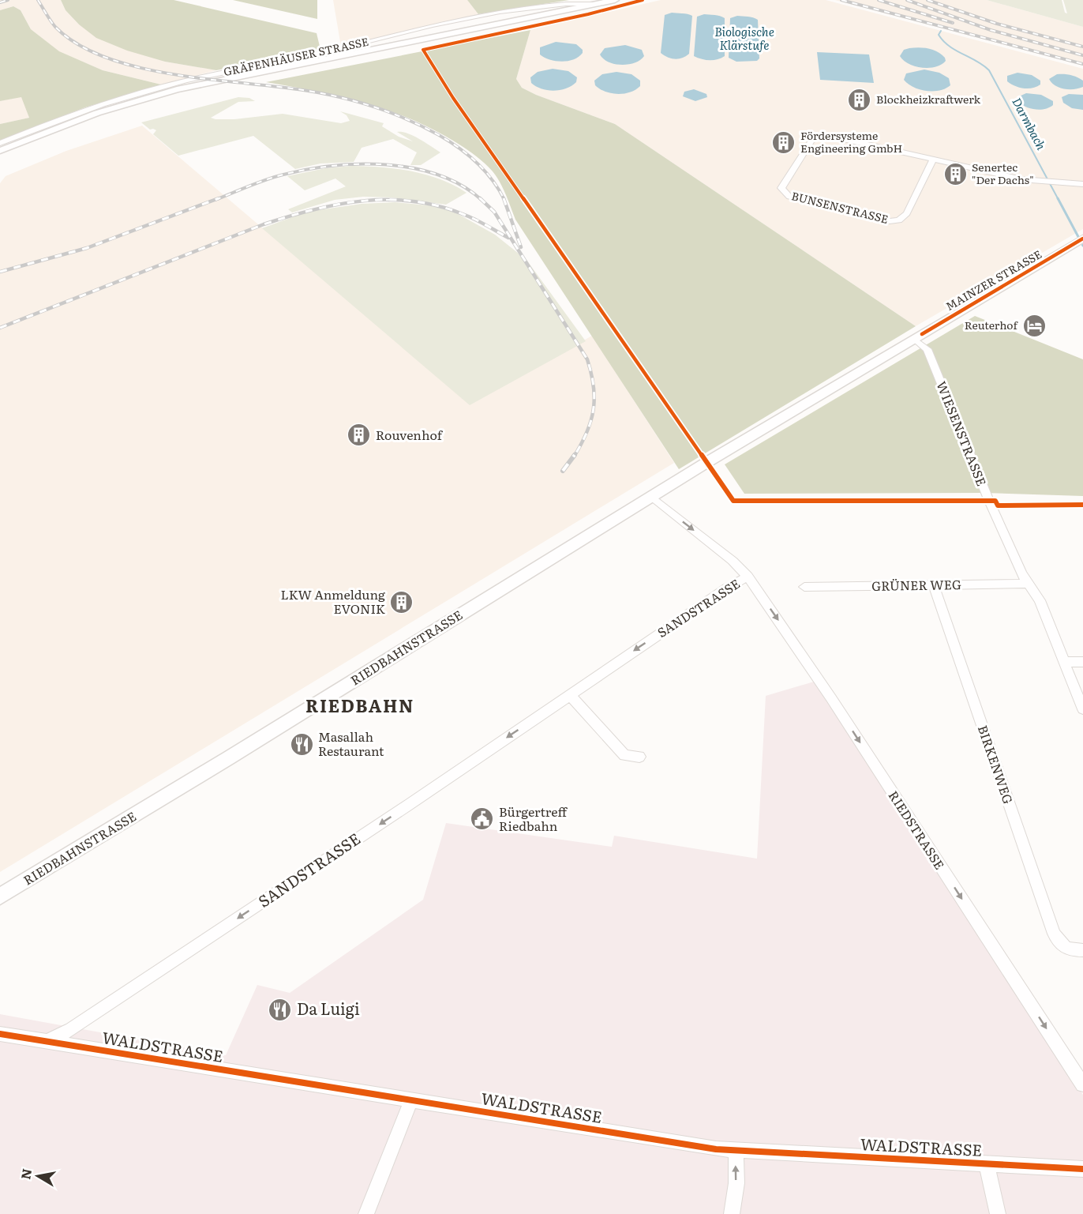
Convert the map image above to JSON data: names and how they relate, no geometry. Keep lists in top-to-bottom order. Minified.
{"streets":{"main road":["MAINZER STRASSE","RIEDBAHNSTRASSE"],"street":["GRÄFENHÄUSER STRASSE","BUNSENSTRASSE","WIESENSTRASSE","GRÜNER WEG","SANDSTRASSE","BIRKENWEG","RIEDSTRASSE","WALDSTRASSE"]},"crossings":[["MAINZER STRASSE","WIESENSTRASSE"],["MAINZER STRASSE","RIEDBAHNSTRASSE"],["WIESENSTRASSE","GRÜNER WEG"],["GRÜNER WEG","BIRKENWEG"],["SANDSTRASSE","RIEDBAHNSTRASSE"],["SANDSTRASSE","RIEDSTRASSE"],["SANDSTRASSE","WALDSTRASSE"]],"one_way":["SANDSTRASSE","RIEDSTRASSE"],"districts":["RIEDBAHN"],"water":["Biologische Klärstufe","Darmbach"],"places":{"building":["Blockheizkraftwerk","Fördersysteme Engineering GmbH","Senertec \"Der Dachs\"","Rouvenhof","LKW Anmeldung EVONIK"],"hotel":["Reuterhof"],"restaurant":["Masallah Restaurant","Da Luigi"],"public building":["Bürgertreff Riedbahn"]},"north":"left"}
